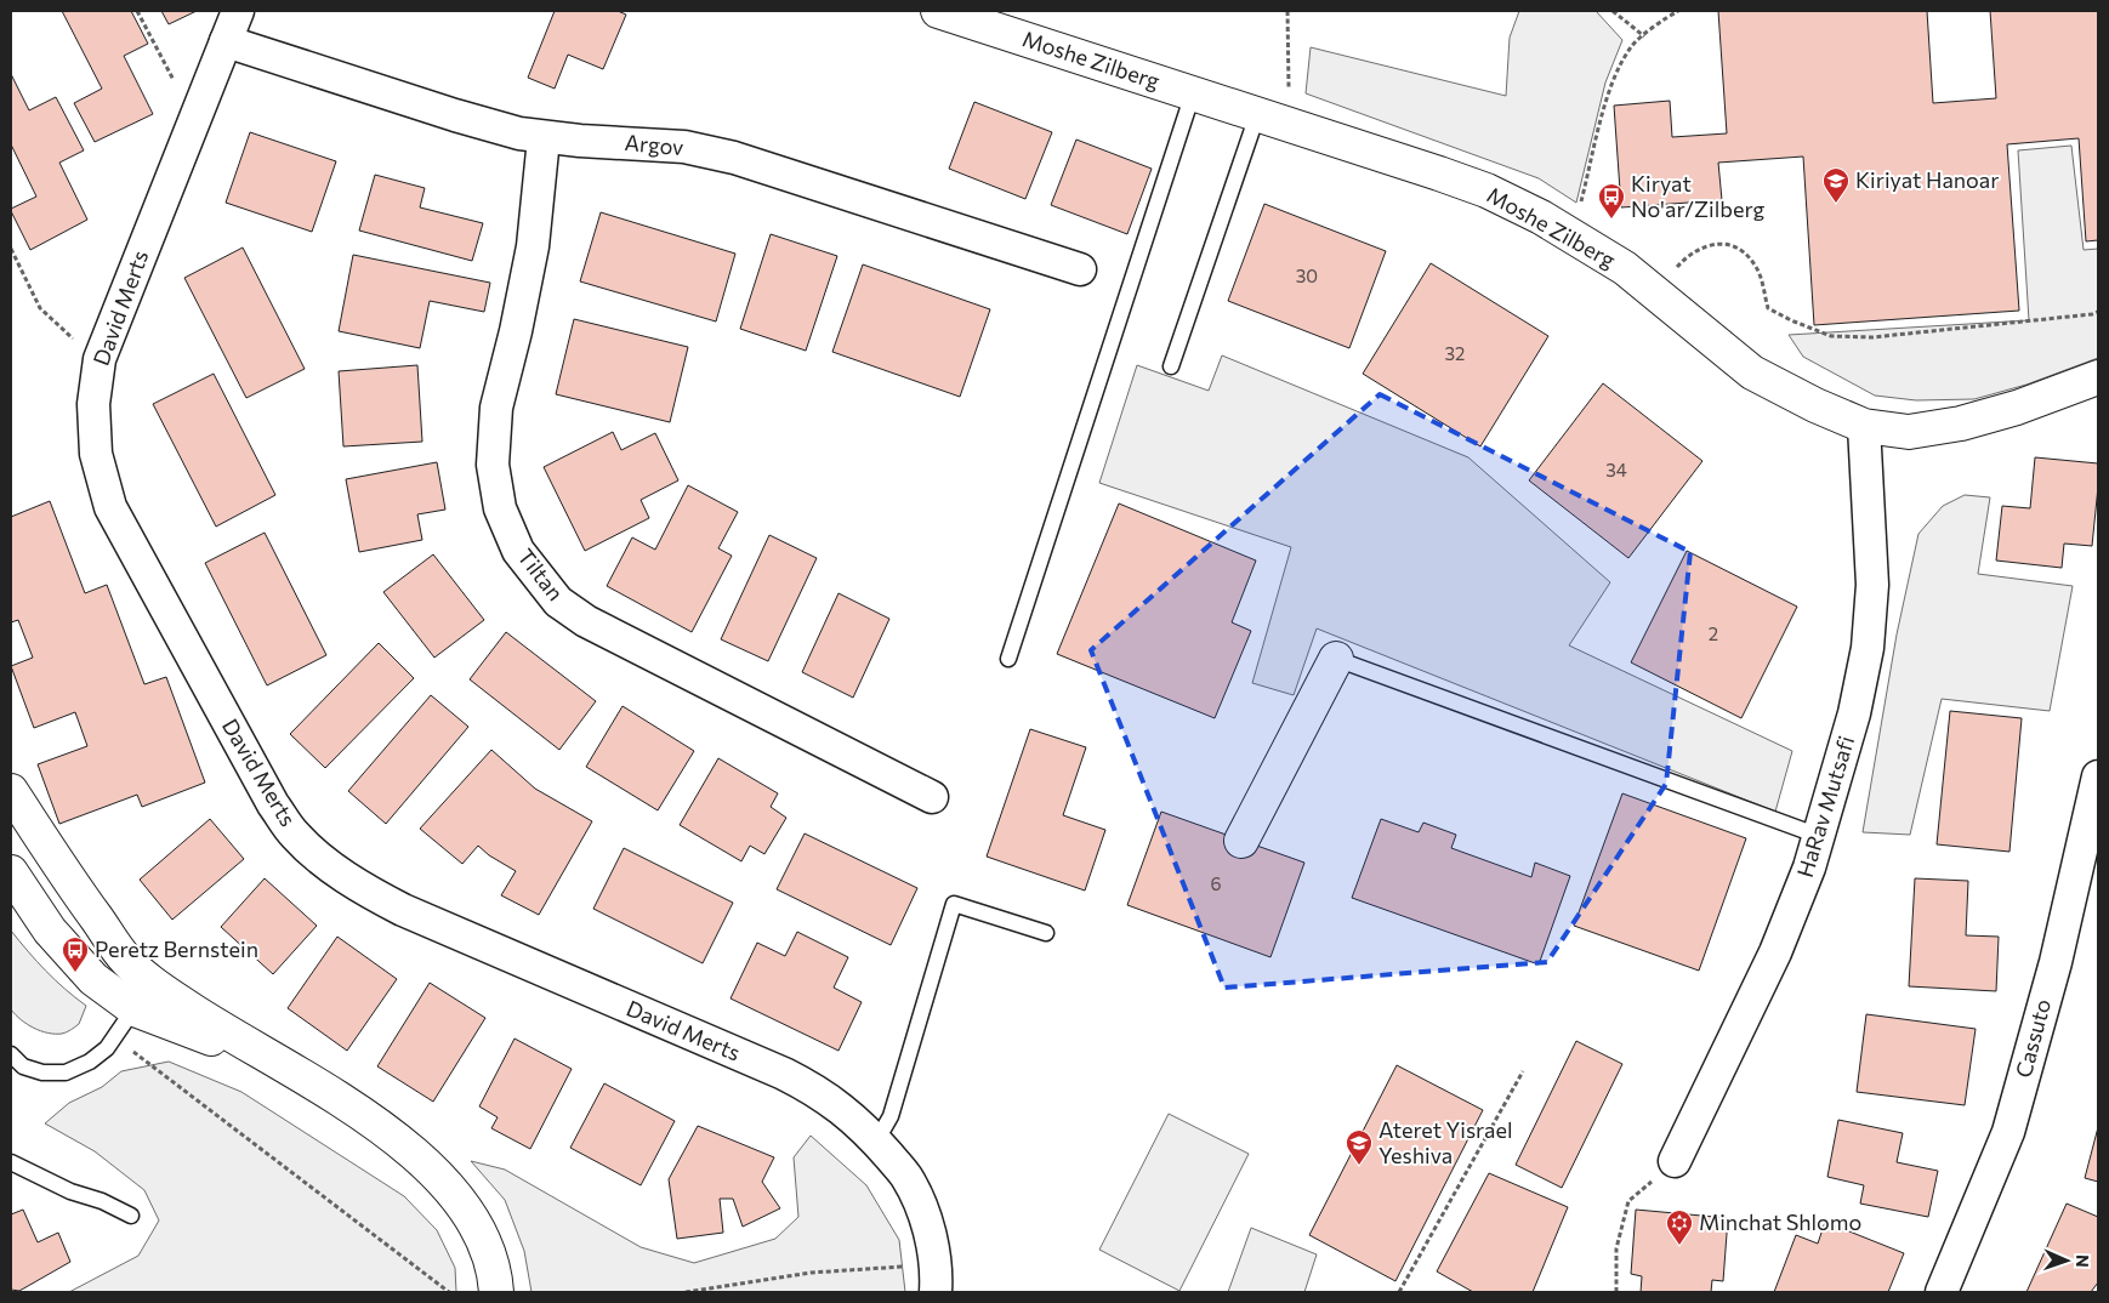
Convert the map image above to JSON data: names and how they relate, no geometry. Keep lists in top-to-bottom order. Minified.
{"streets":{"street":["Moshe Zilberg","Argov","David Merts","Tiltan","HaRav Mutsafi","Cassuto"]},"crossings":[["Moshe Zilberg","HaRav Mutsafi"],["Argov","David Merts"],["Argov","Tiltan"]],"places":{"school or university":["Kiriyat Hanoar","Ateret Yisrael Yeshiva"],"bus stop":["Kiryat No'ar/Zilberg","Peretz Bernstein"],"synagogue":["Minchat Shlomo"]},"house_numbers":["30","32","34","2","6"],"north":"right"}
